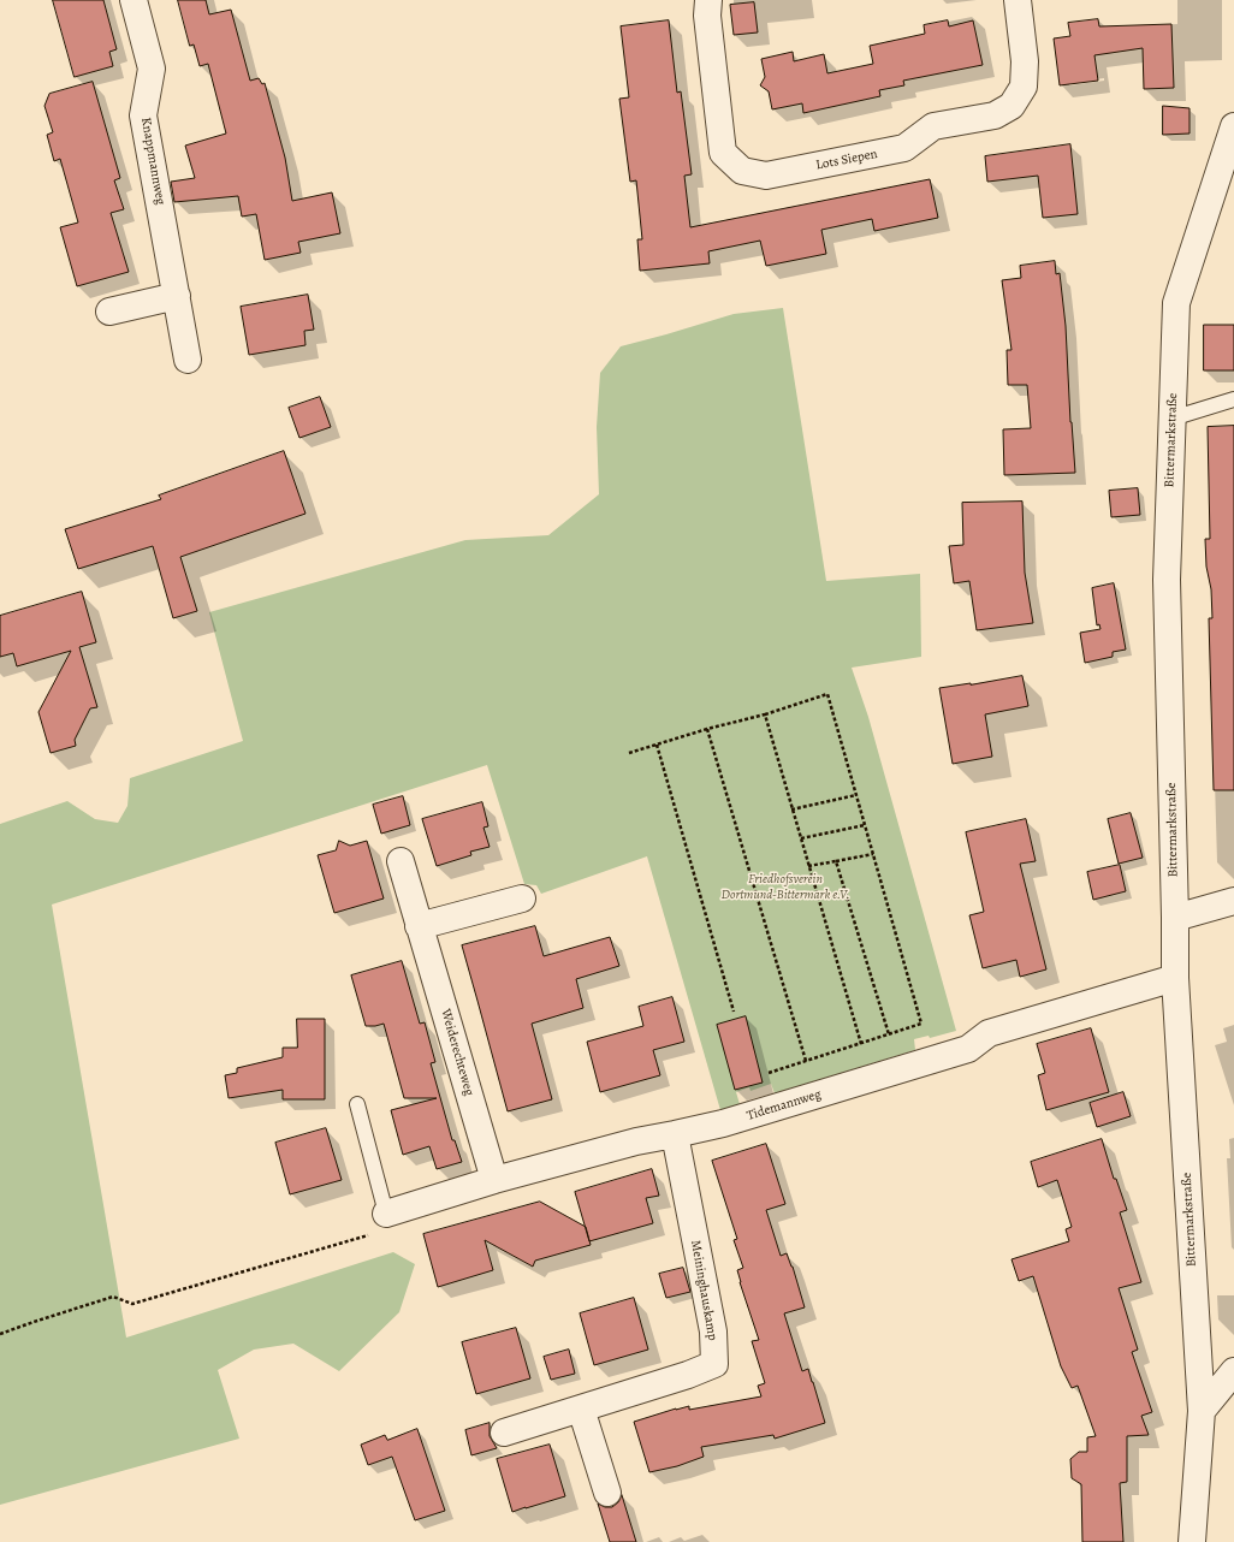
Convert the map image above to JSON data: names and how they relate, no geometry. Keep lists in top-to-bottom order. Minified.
{"streets":{"street":["Lots Siepen","Knappmannweg","Bittermarkstraße","Weiderechteweg","Tidemannweg","Meininghauskamp"]},"crossings":[["Bittermarkstraße","Tidemannweg"],["Weiderechteweg","Tidemannweg"],["Tidemannweg","Meininghauskamp"]],"parks":["Friedhofsverein Dortmund-Bittermark e.V."]}
